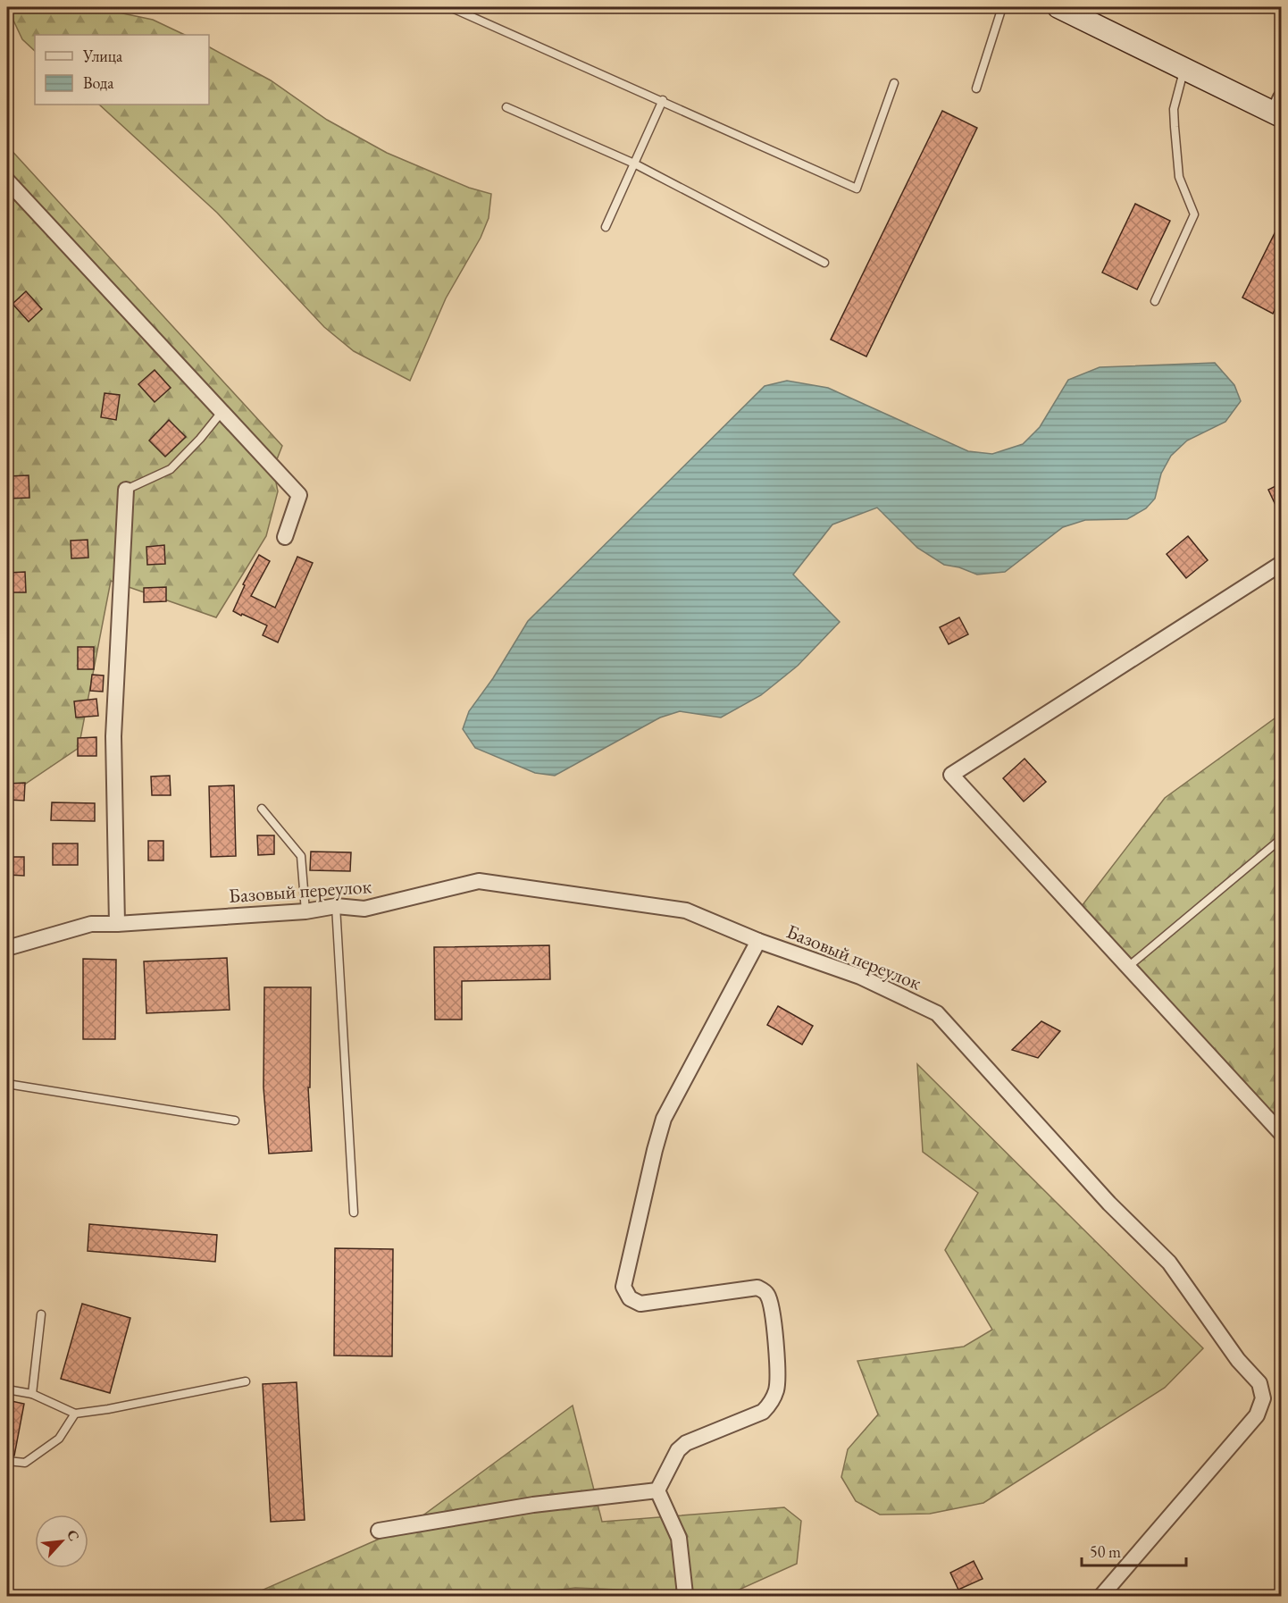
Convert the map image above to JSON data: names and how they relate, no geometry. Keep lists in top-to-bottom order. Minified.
{"streets":{"street":["Базовый переулок"]},"legend":["Улица","Вода"],"scale_bar":"50 m","north":"top right"}
